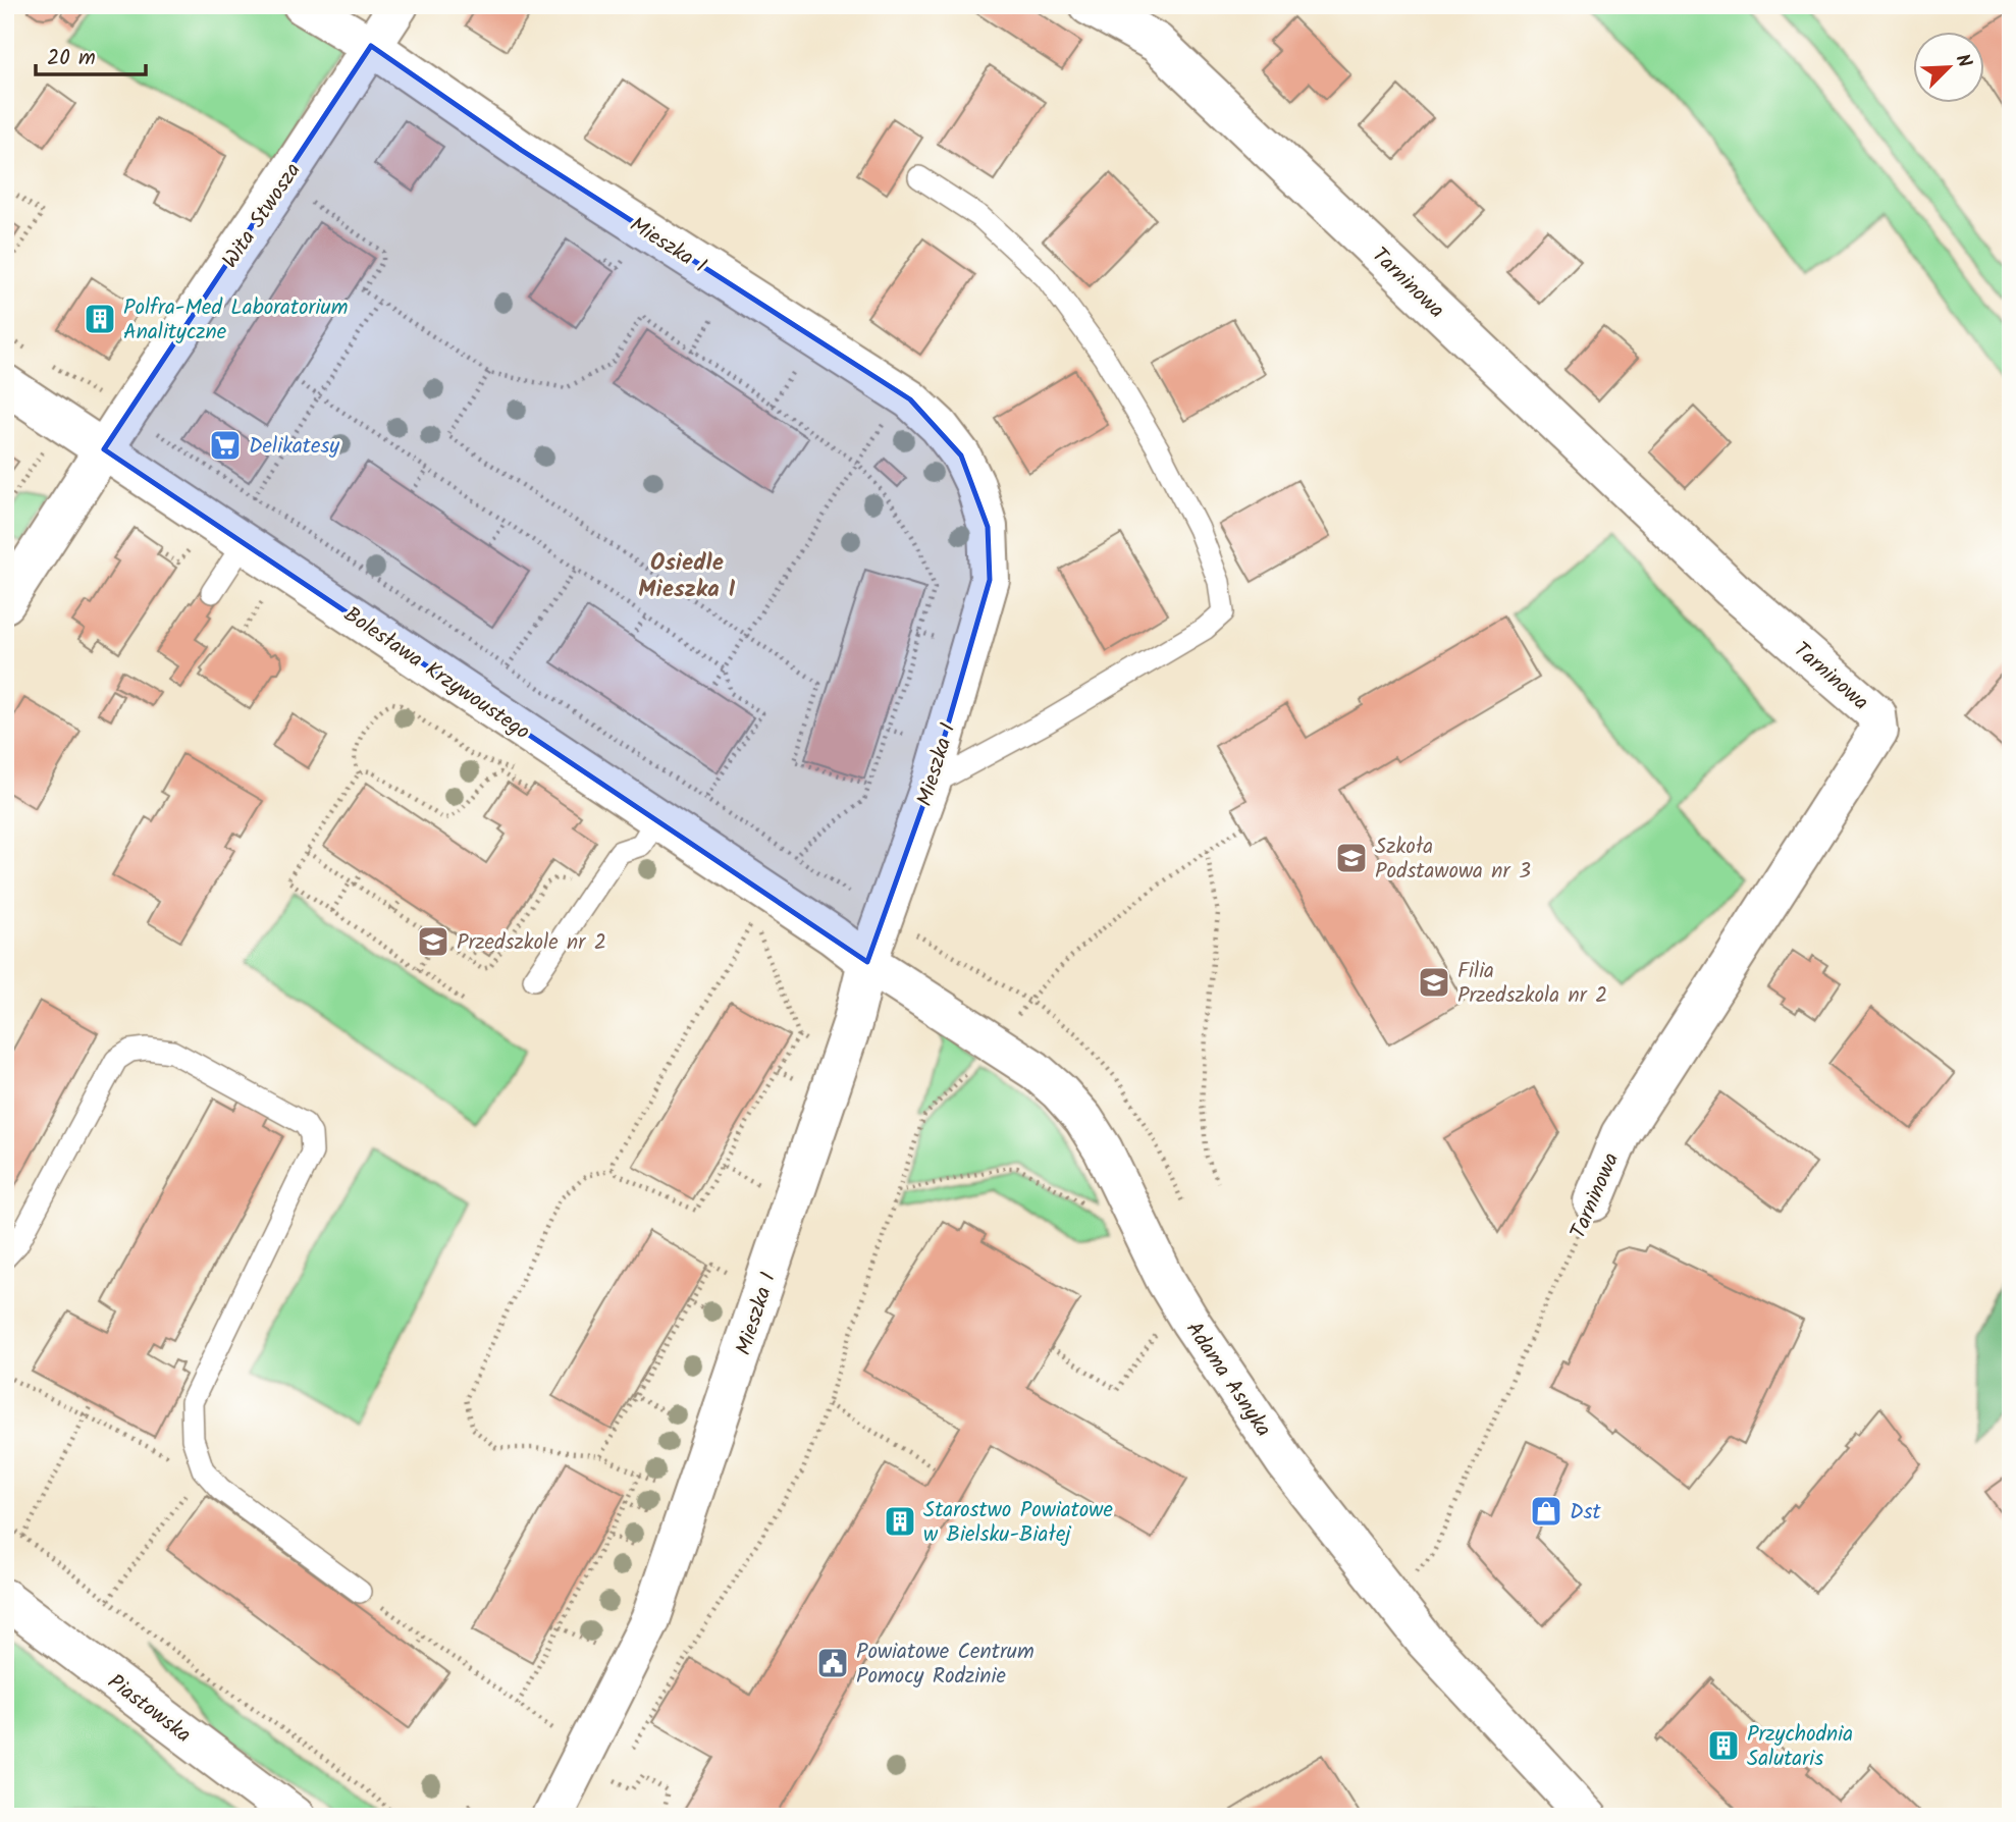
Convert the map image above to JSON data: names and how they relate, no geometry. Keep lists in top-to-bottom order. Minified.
{"streets":{"street":["Wita Stwosza","Mieszka I","Tarninowa","Bolesława Krzywoustego","Adama Asnyka","Piastowska"]},"crossings":[["Wita Stwosza","Mieszka I"],["Wita Stwosza","Bolesława Krzywoustego"],["Mieszka I","Bolesława Krzywoustego"],["Mieszka I","Adama Asnyka"],["Bolesława Krzywoustego","Adama Asnyka"]],"districts":["Osiedle Mieszka I"],"places":{"building":["Polfra-Med Laboratorium Analityczne","Starostwo Powiatowe w Bielsku-Białej","Przychodnia Salutaris"],"supermarket":["Delikatesy"],"school or university":["Szkoła Podstawowa nr 3","Przedszkole nr 2","Filia Przedszkola nr 2"],"shop":["Dst"],"public building":["Powiatowe Centrum Pomocy Rodzinie"]},"scale_bar":"20 m","north":"top right"}
